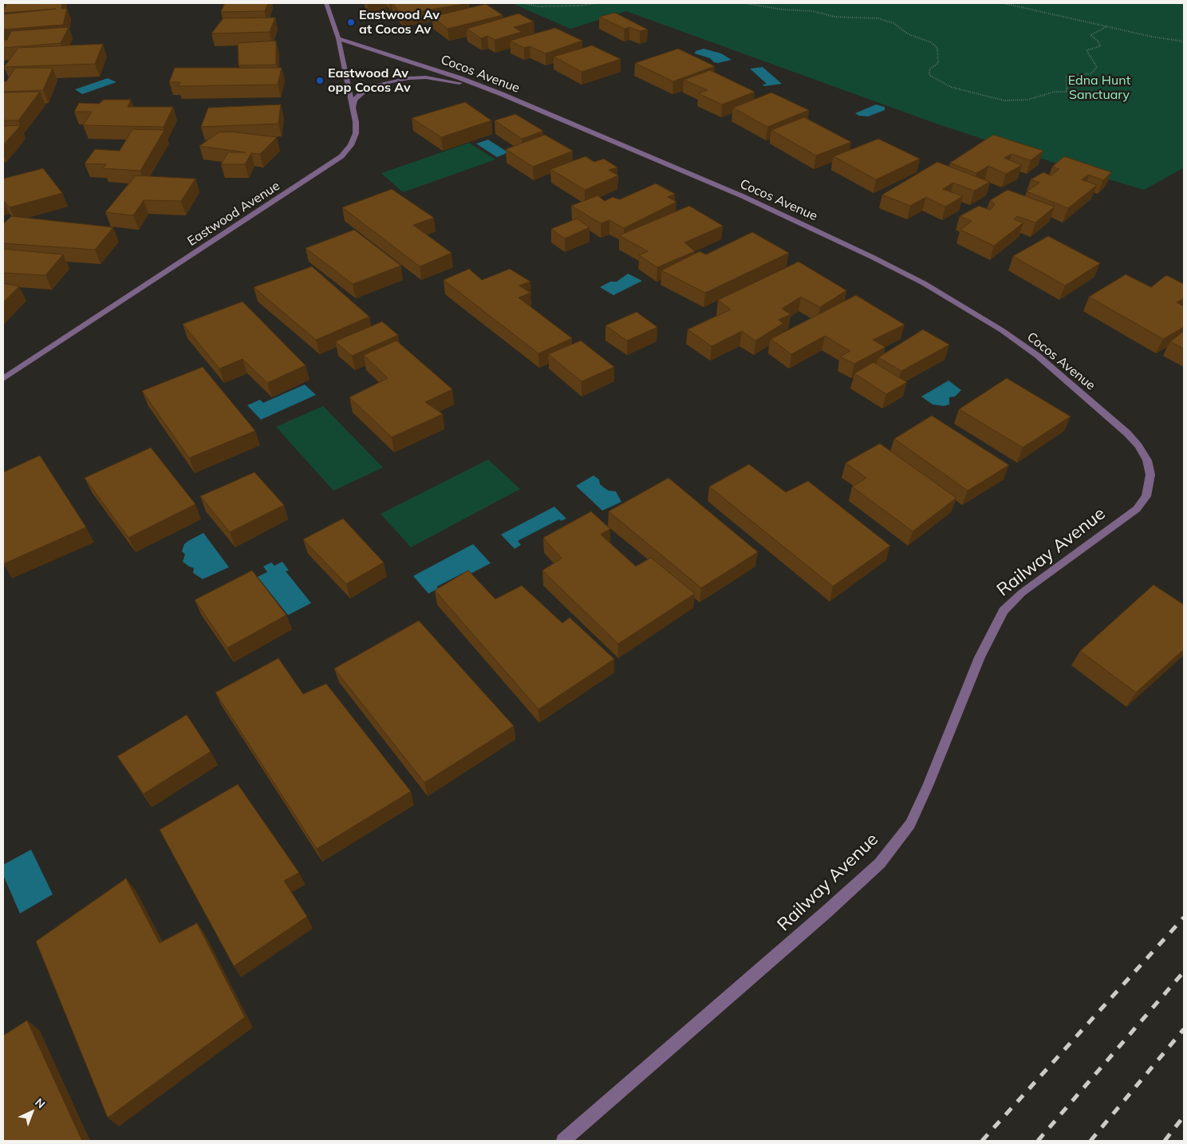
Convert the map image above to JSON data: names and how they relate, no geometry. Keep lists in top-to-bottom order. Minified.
{"streets":{"street":["Cocos Avenue","Eastwood Avenue","Railway Avenue"]},"crossings":[["Cocos Avenue","Eastwood Avenue"],["Cocos Avenue","Railway Avenue"]],"parks":["Edna Hunt Sanctuary"],"places":["Eastwood Av at Cocos Av","Eastwood Av opp Cocos Av"],"north":"top right"}
